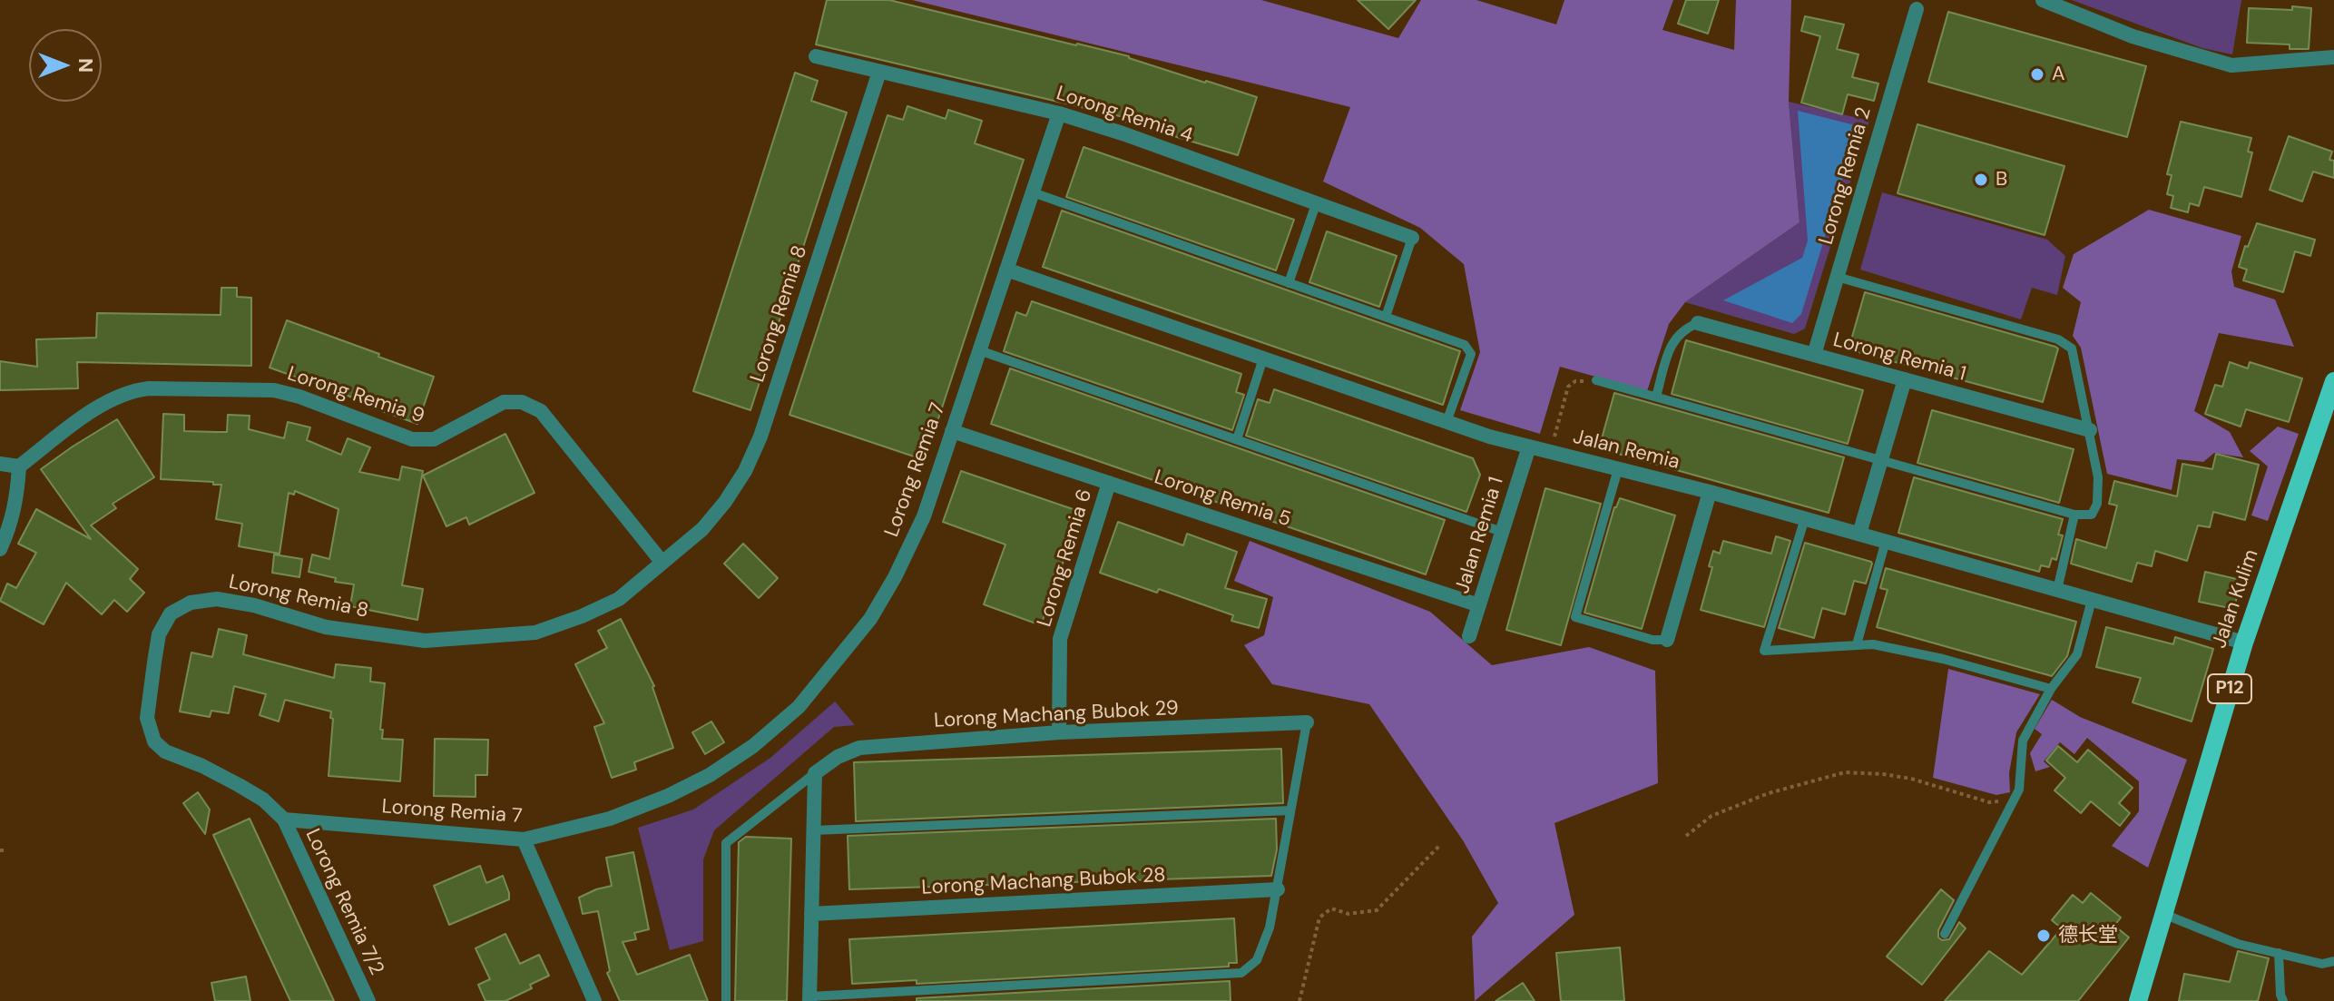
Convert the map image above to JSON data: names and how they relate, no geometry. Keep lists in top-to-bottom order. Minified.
{"streets":{"main road":["Jalan Kulim","P12"],"street":["Lorong Remia 4","Lorong Remia 2","Lorong Remia 8","Lorong Remia 1","Lorong Remia 9","Jalan Remia","Lorong Remia 7","Lorong Remia 5","Jalan Remia 1","Lorong Remia 6","Lorong Machang Bubok 29","Lorong Machang Bubok 28","Lorong Remia 7/2"]},"crossings":[["Lorong Remia 4","Lorong Remia 8"],["Lorong Remia 4","Lorong Remia 7"],["Lorong Remia 2","Lorong Remia 1"],["Lorong Remia 8","Lorong Remia 9"],["Lorong Remia 8","Lorong Remia 7"],["Lorong Remia 8","Lorong Remia 7/2"],["Jalan Remia","Lorong Remia 7"],["Jalan Remia","Jalan Remia 1"],["Jalan Remia","Jalan Kulim"],["Lorong Remia 7","Lorong Remia 5"],["Lorong Remia 7","Lorong Remia 7/2"],["Lorong Remia 5","Jalan Remia 1"],["Lorong Remia 5","Lorong Remia 6"],["Lorong Remia 6","Lorong Machang Bubok 29"]],"places":["A","B","德长堂"],"north":"right"}
